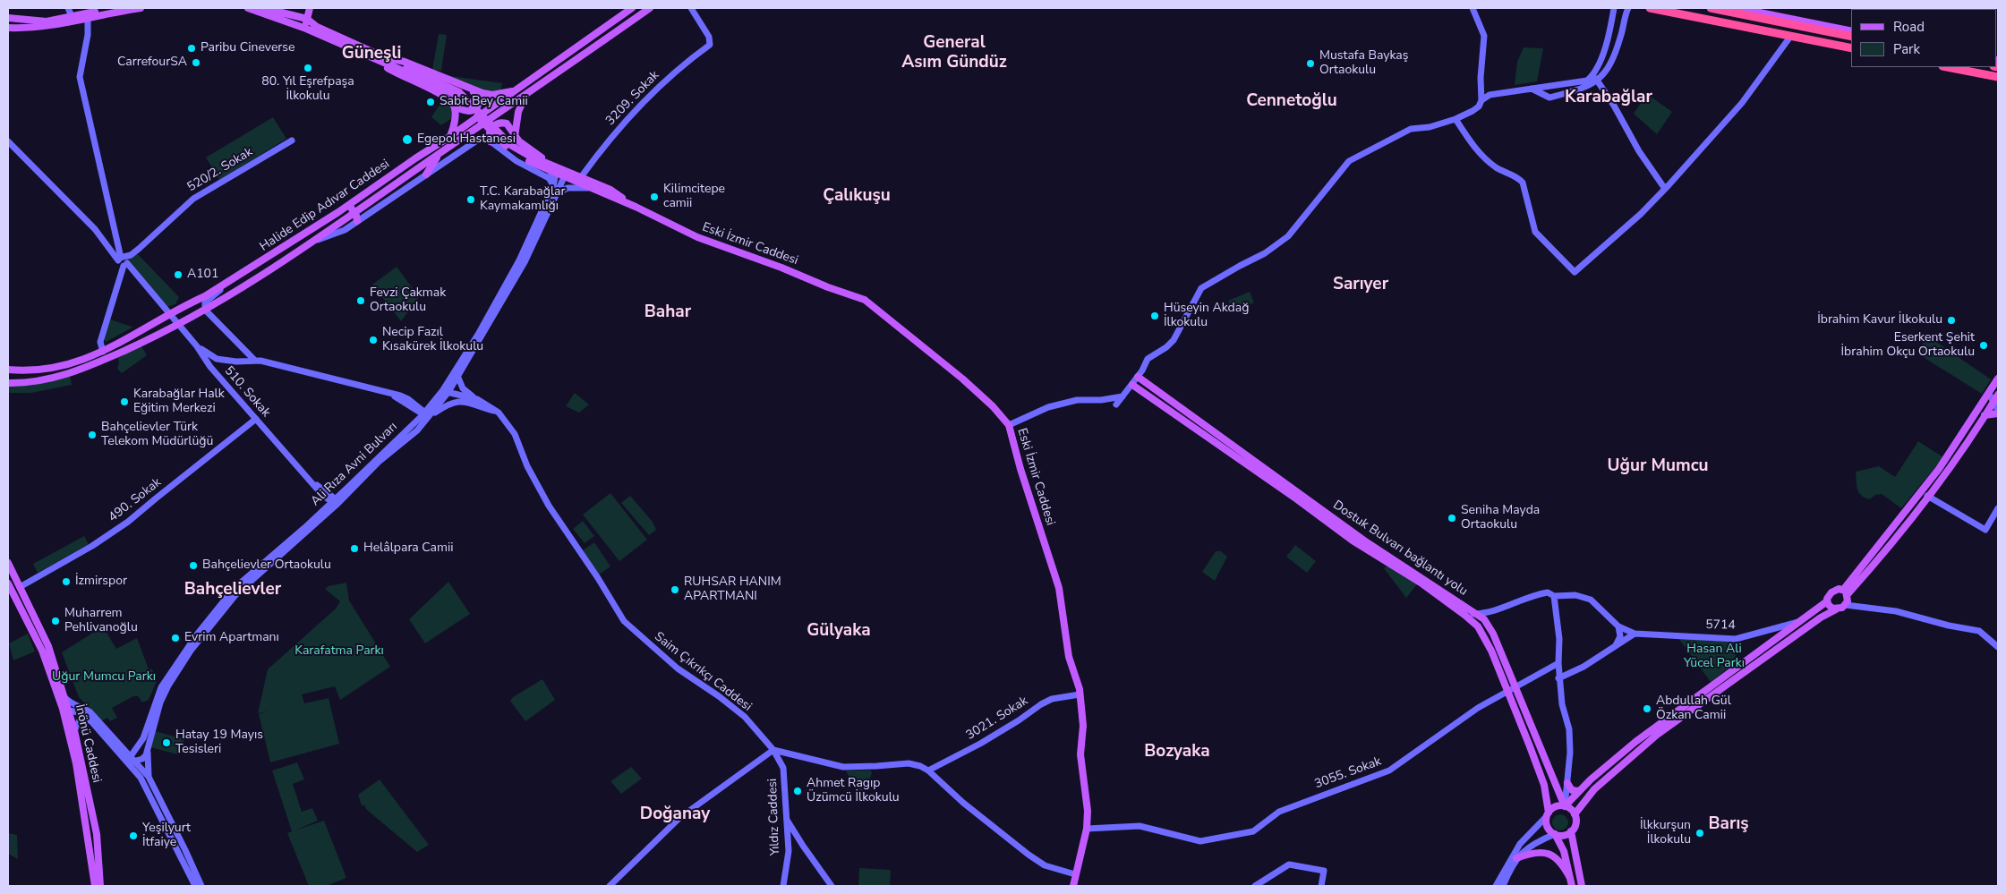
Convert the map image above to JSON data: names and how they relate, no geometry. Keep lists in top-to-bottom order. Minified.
{"streets":{"main road":["3209. Sokak","520/2. Sokak","Halide Edip Adıvar Caddesi","Eski İzmir Caddesi","510. Sokak","Ali Rıza Avni Bulvarı","490. Sokak","Dostuk Bulvarı bağlantı yolu","5714","Saim Çıkrıkçı Caddesi","3021. Sokak","İnönü Caddesi","3055. Sokak","Yıldız Caddesi"]},"crossings":[["3209. Sokak","Eski İzmir Caddesi"],["520/2. Sokak","510. Sokak"],["Halide Edip Adıvar Caddesi","510. Sokak"],["Eski İzmir Caddesi","Ali Rıza Avni Bulvarı"],["Eski İzmir Caddesi","3021. Sokak"],["Eski İzmir Caddesi","3055. Sokak"],["510. Sokak","Ali Rıza Avni Bulvarı"],["510. Sokak","490. Sokak"],["Ali Rıza Avni Bulvarı","Saim Çıkrıkçı Caddesi"],["490. Sokak","İnönü Caddesi"],["Dostuk Bulvarı bağlantı yolu","3055. Sokak"],["Saim Çıkrıkçı Caddesi","Yıldız Caddesi"]],"districts":["General Asım Gündüz","Güneşli","Karabağlar","Cennetoğlu","Çalıkuşu","Sarıyer","Bahar","Uğur Mumcu","Bahçelievler","Gülyaka","Bozyaka","Doğanay","Barış"],"parks":["Hasan Ali Yücel Parkı","Karafatma Parkı","Uğur Mumcu Parkı"],"places":["Paribu Cineverse","CarrefourSA","Mustafa Baykaş Ortaokulu","80. Yıl Eşrefpaşa İlkokulu","Sabit Bey Camii","Egepol Hastanesi","Kilimcitepe camii","T.C. Karabağlar Kaymakamlığı","A101","Fevzi Çakmak Ortaokulu","Hüseyin Akdağ İlkokulu","İbrahim Kavur İlkokulu","Necip Fazıl Kısakürek İlkokulu","Eserkent Şehit İbrahim Okçu Ortaokulu","Karabağlar Halk Eğitim Merkezi","Bahçelievler Türk Telekom Müdürlüğü","Seniha Mayda Ortaokulu","Helâlpara Camii","Bahçelievler Ortaokulu","İzmirspor","RUHSAR HANIM APARTMANI","Muharrem Pehlivanoğlu","Evrim Apartmanı","Abdullah Gül Özkan Camii","Hatay 19 Mayıs Tesisleri","Ahmet Ragıp Üzümcü İlkokulu","İlkkurşun İlkokulu","Yeşilyurt İtfaiye"],"legend":["Road","Park"]}
